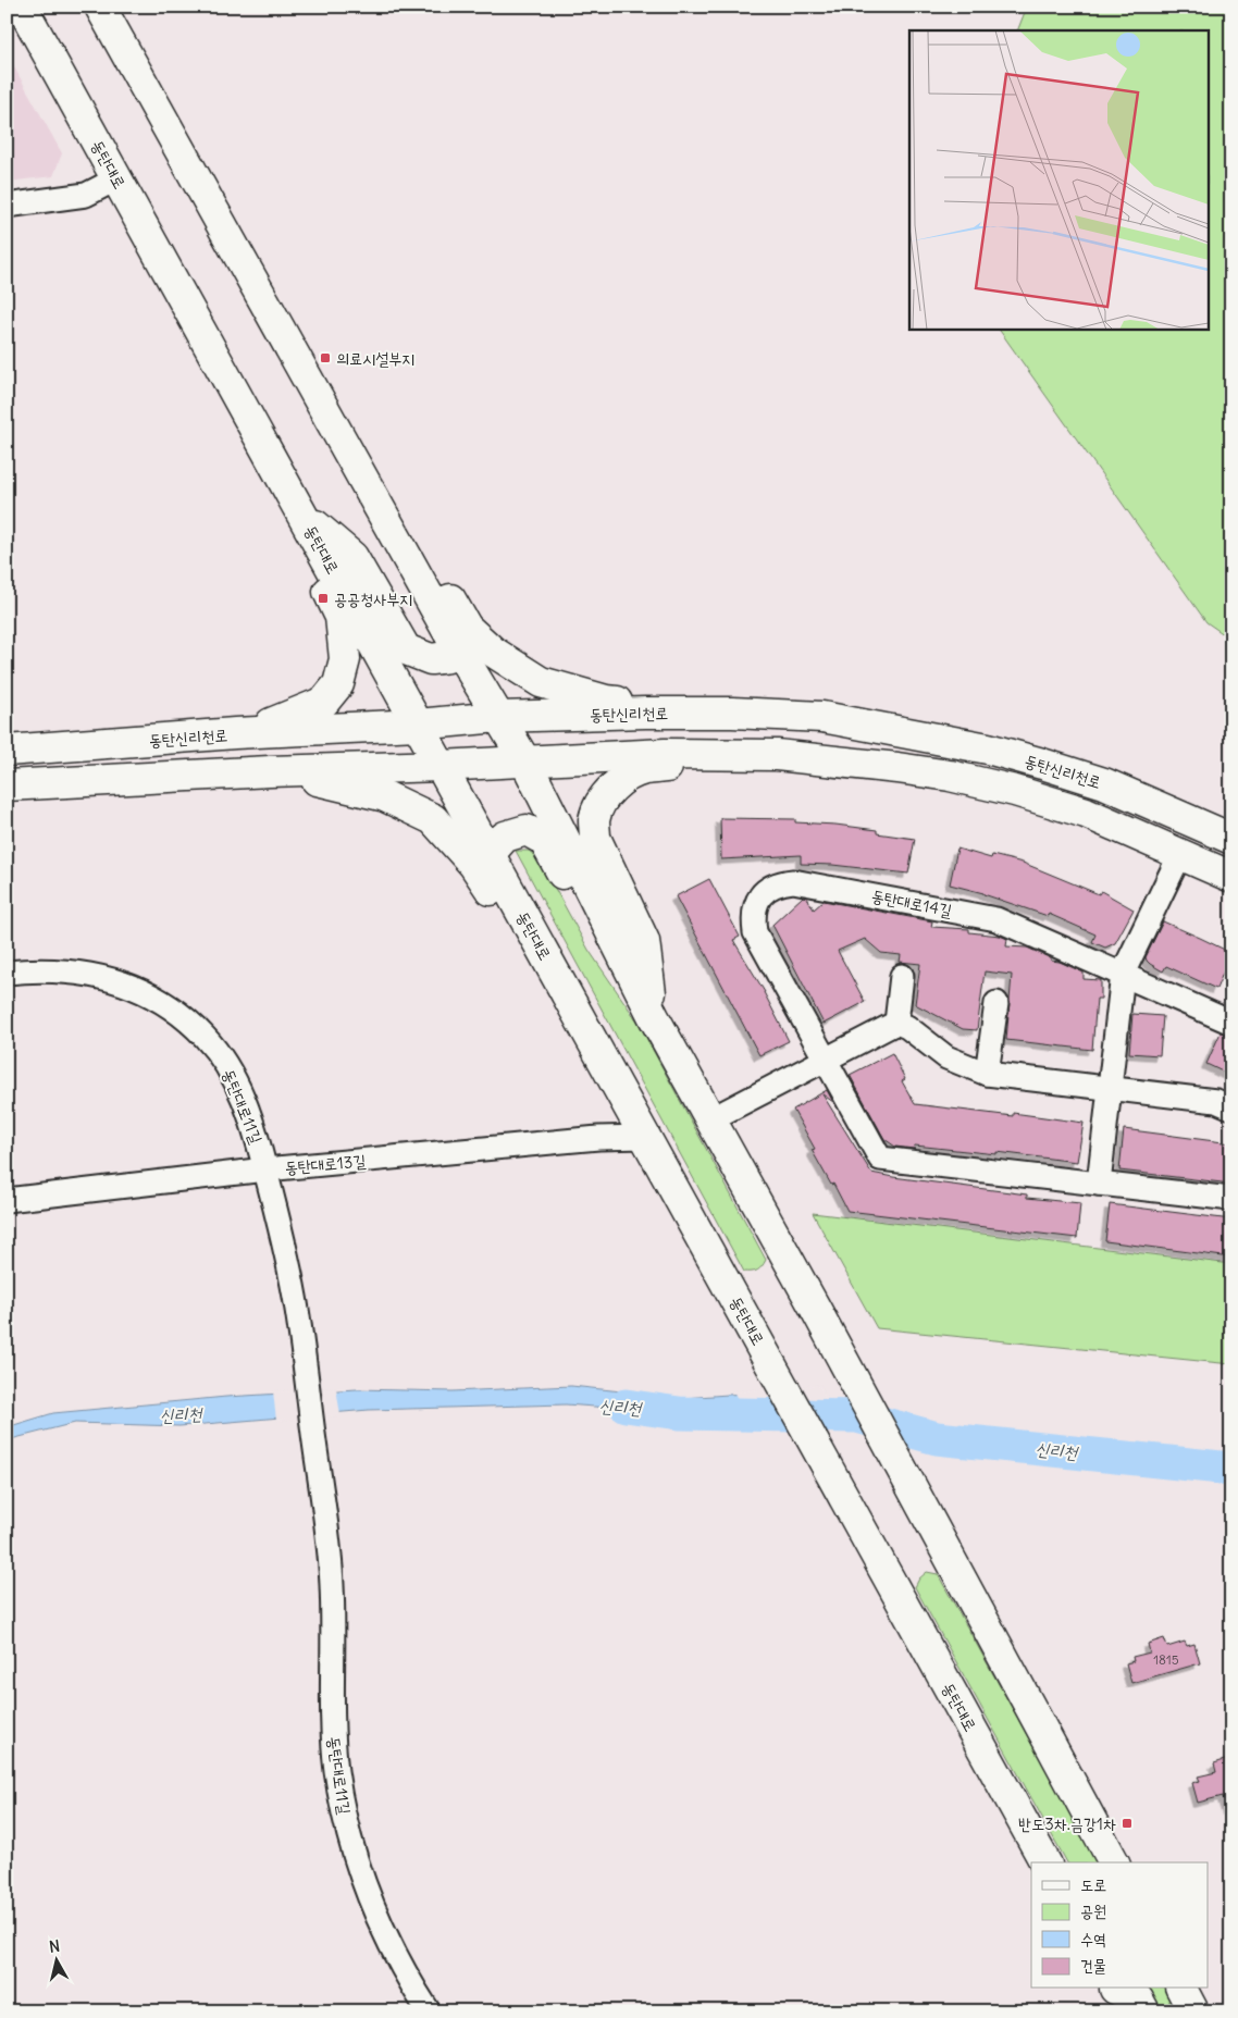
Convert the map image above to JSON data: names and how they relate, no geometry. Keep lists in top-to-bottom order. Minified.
{"streets":{"main road":["동탄대로","동탄신리천로"],"street":["동탄대로14길","동탄대로11길","동탄대로13길"]},"crossings":[["동탄대로","동탄신리천로"],["동탄대로","동탄대로13길"],["동탄대로11길","동탄대로13길"]],"water":["신리천"],"places":{"transit":["의료시설부지","공공청사부지","반도3차.금강1차"]},"house_numbers":["1815"],"legend":["도로","공원","수역","건물"],"north":"top"}
